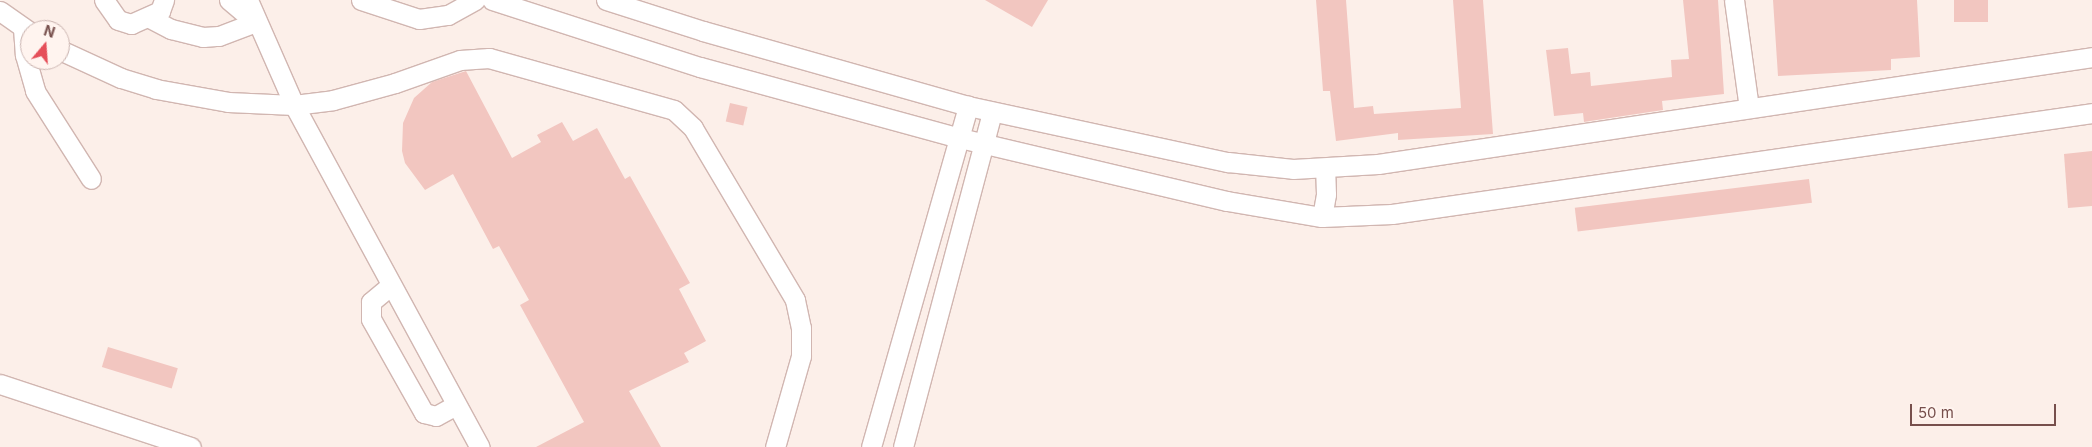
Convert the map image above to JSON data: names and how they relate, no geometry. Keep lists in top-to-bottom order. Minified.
{"scale_bar":"50 m","north":"top"}
